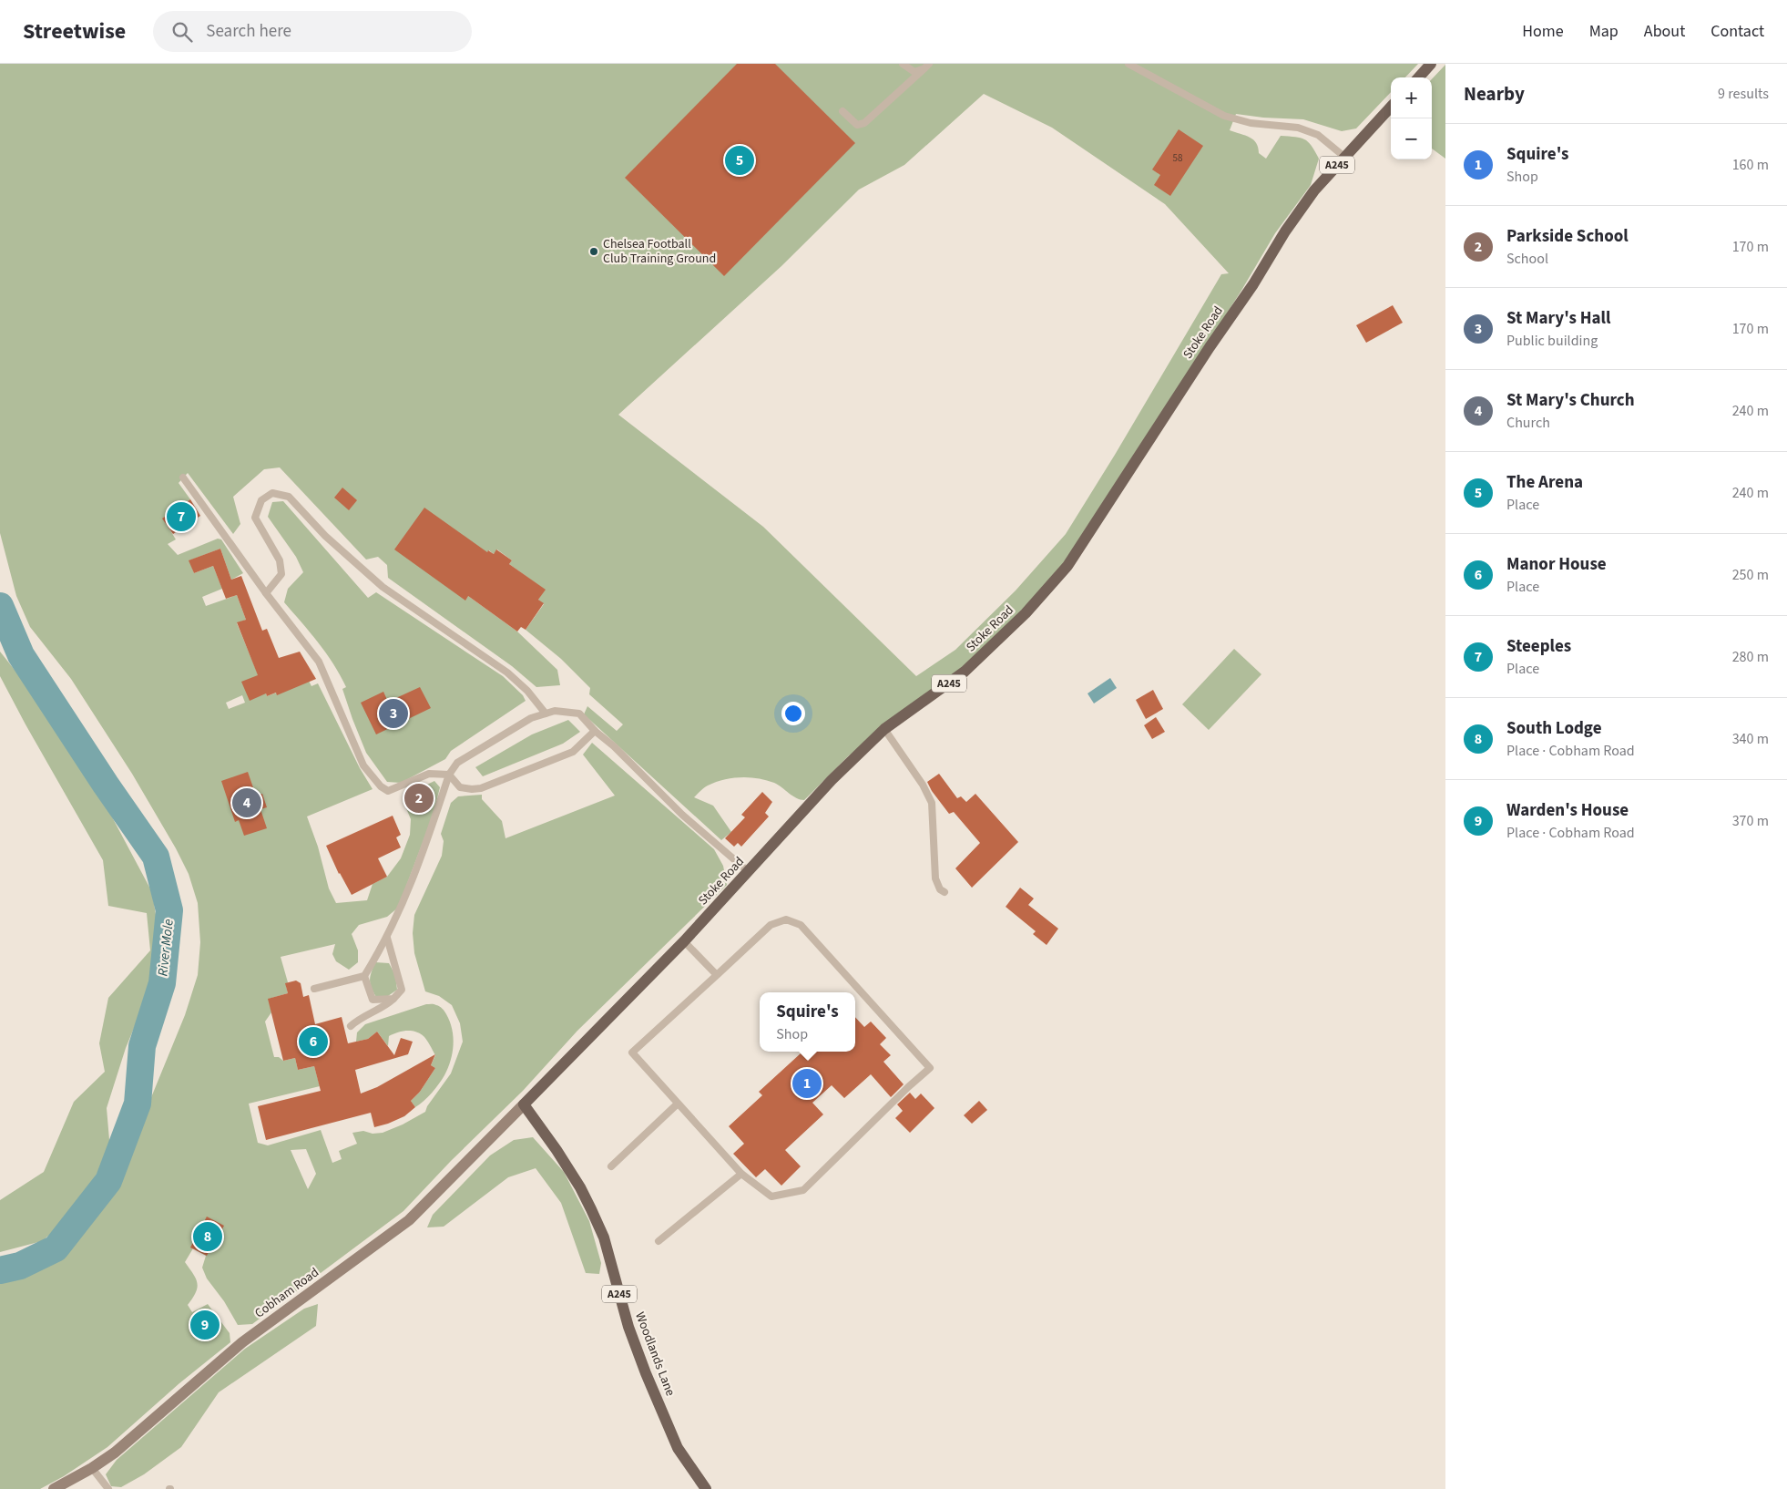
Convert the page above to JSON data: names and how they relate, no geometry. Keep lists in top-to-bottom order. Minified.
{"streets":{"main road":["A245","Stoke Road","Woodlands Lane"],"street":["Cobham Road"]},"crossings":[["Stoke Road","Cobham Road"],["Stoke Road","Woodlands Lane"],["Cobham Road","Woodlands Lane"]],"water":["River Mole"],"places":["Chelsea Football Club Training Ground"],"house_numbers":["58"],"page":{"header":"Streetwise","search":"Search here","nav":["Home","Map","About","Contact"],"heading":["Nearby","9 results"],"map_buttons":["+","−"],"list":[{"mark":"1","name":"Squire's","note":"Shop","value":"160 m"},{"mark":"2","name":"Parkside School","note":"School","value":"170 m"},{"mark":"3","name":"St Mary's Hall","note":"Public building","value":"170 m"},{"mark":"4","name":"St Mary's Church","note":"Church","value":"240 m"},{"mark":"5","name":"The Arena","note":"Place","value":"240 m"},{"mark":"6","name":"Manor House","note":"Place","value":"250 m"},{"mark":"7","name":"Steeples","note":"Place","value":"280 m"},{"mark":"8","name":"South Lodge","note":"Place · Cobham Road","value":"340 m"},{"mark":"9","name":"Warden's House","note":"Place · Cobham Road","value":"370 m"}],"pins":["5","7","3","2","4","6","1","8","9"],"popup":["Squire's","Shop"]}}
